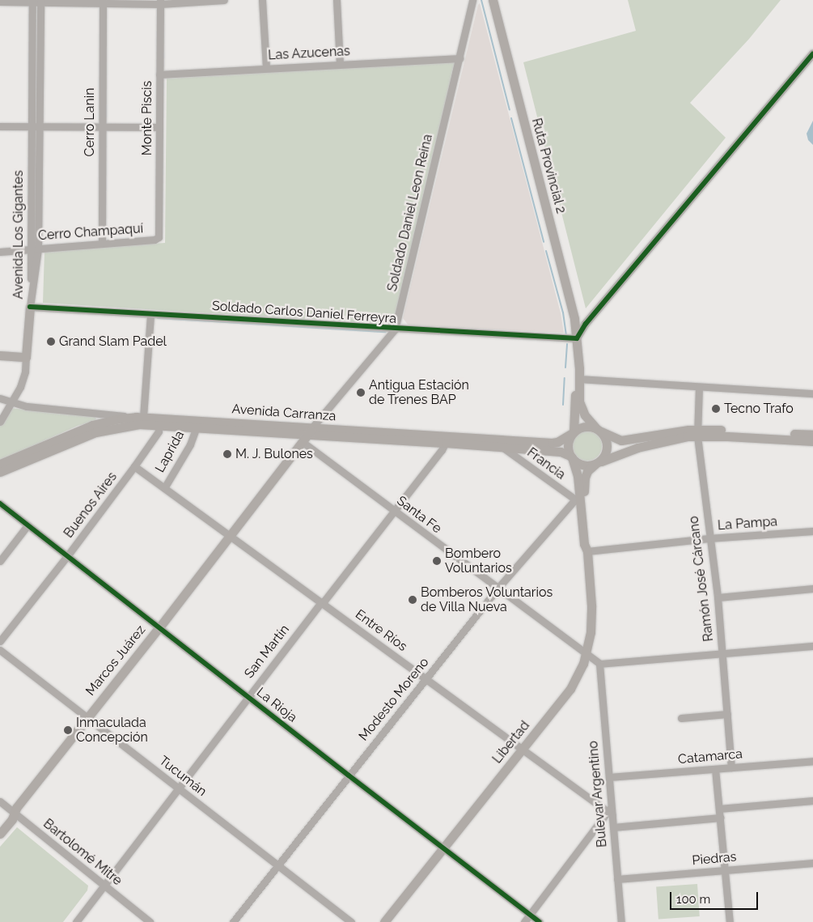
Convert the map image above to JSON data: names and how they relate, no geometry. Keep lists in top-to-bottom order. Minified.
{"streets":{"main road":["Ruta Provincial 2","Avenida Carranza","Marcos Juárez","Libertad"],"street":["Las Azucenas","Monte Piscis","Cerro Lanin","Soldado Daniel Leon Reina","Cerro Champaquí","Avenida Los Gigantes","Soldado Carlos Daniel Ferreyra","Laprida","Francia","Buenos Aires","Santa Fe","La Pampa","Ramón José Cárcano","Entre Ríos","San Martín","Modesto Moreno","La Rioja","Catamarca","Tucumán","Bulevar Argentino","Bartolomé Mitre","Piedras"]},"crossings":[["Las Azucenas","Monte Piscis"],["Las Azucenas","Soldado Daniel Leon Reina"],["Monte Piscis","Cerro Champaquí"],["Cerro Lanin","Cerro Champaquí"],["Ruta Provincial 2","Soldado Carlos Daniel Ferreyra"],["Soldado Daniel Leon Reina","Soldado Carlos Daniel Ferreyra"],["Soldado Daniel Leon Reina","Avenida Carranza"],["Soldado Daniel Leon Reina","Marcos Juárez"],["Cerro Champaquí","Avenida Los Gigantes"],["Avenida Los Gigantes","Soldado Carlos Daniel Ferreyra"],["Avenida Carranza","Laprida"],["Avenida Carranza","Francia"],["Avenida Carranza","Buenos Aires"],["Avenida Carranza","San Martín"],["Avenida Carranza","Marcos Juárez"],["Avenida Carranza","Libertad"],["Laprida","Entre Ríos"],["Francia","Modesto Moreno"],["Francia","Libertad"],["Buenos Aires","Entre Ríos"],["Buenos Aires","La Rioja"],["Santa Fe","San Martín"],["Santa Fe","Marcos Juárez"],["Santa Fe","Modesto Moreno"],["Santa Fe","Libertad"],["Santa Fe","Bulevar Argentino"],["La Pampa","Ramón José Cárcano"],["La Pampa","Libertad"],["Ramón José Cárcano","Catamarca"],["Entre Ríos","San Martín"],["Entre Ríos","Marcos Juárez"],["Entre Ríos","Modesto Moreno"],["Entre Ríos","Libertad"],["Entre Ríos","Bulevar Argentino"],["San Martín","La Rioja"],["San Martín","Tucumán"],["San Martín","Bartolomé Mitre"],["Marcos Juárez","La Rioja"],["Marcos Juárez","Tucumán"],["Marcos Juárez","Bartolomé Mitre"],["Modesto Moreno","La Rioja"],["Modesto Moreno","Libertad"],["Modesto Moreno","Tucumán"],["La Rioja","Libertad"],["Catamarca","Bulevar Argentino"],["Bulevar Argentino","Piedras"]],"places":["Grand Slam Padel","Antigua Estación de Trenes BAP","Tecno Trafo","M. J. Bulones","Bombero Voluntarios","Bomberos Voluntarios de Villa Nueva","Inmaculada Concepción"],"scale_bar":"100 m"}
